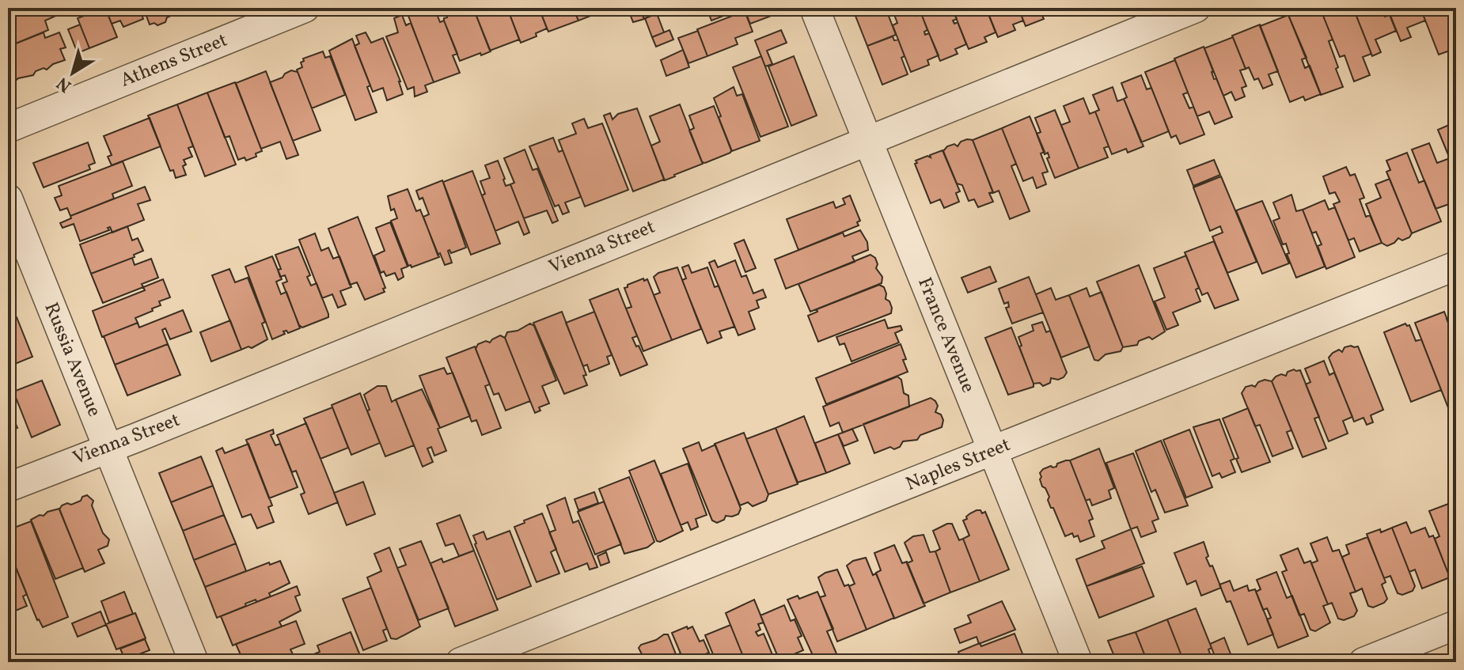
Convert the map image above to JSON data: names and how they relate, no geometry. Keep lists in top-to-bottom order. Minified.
{"streets":{"street":["Athens Street","Vienna Street","France Avenue","Russia Avenue","Naples Street"]},"crossings":[["Vienna Street","France Avenue"],["Vienna Street","Russia Avenue"],["France Avenue","Naples Street"]],"north":"bottom left"}
